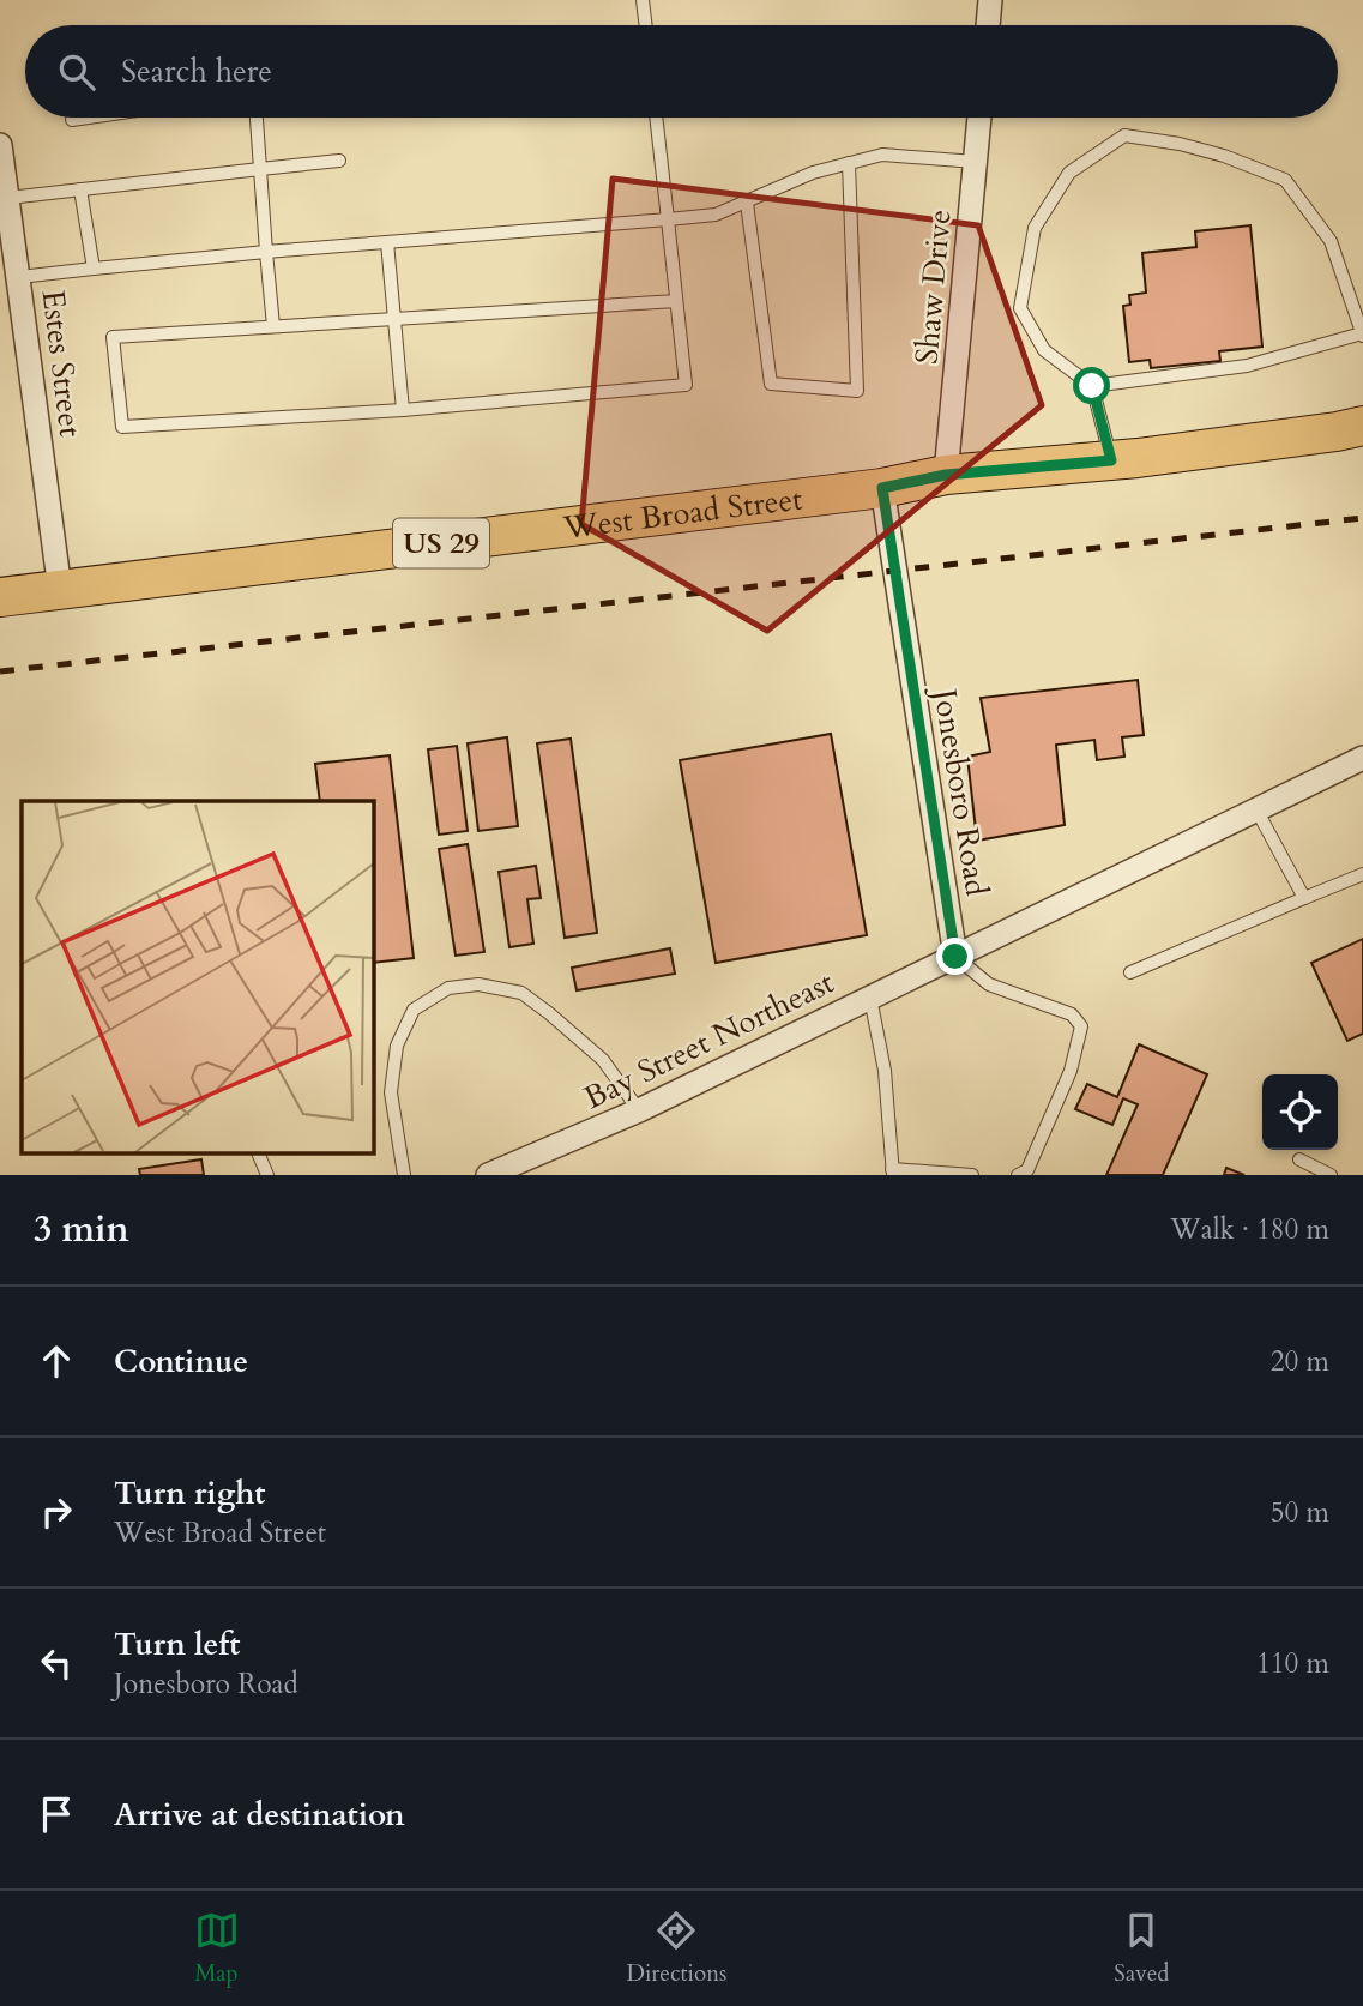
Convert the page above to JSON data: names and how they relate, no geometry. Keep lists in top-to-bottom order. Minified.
{"streets":{"main road":["West Broad Street","US 29"],"street":["Shaw Drive","Estes Street","Jonesboro Road","Bay Street Northeast"]},"crossings":[["Shaw Drive","West Broad Street"],["Estes Street","West Broad Street"],["West Broad Street","Jonesboro Road"],["Jonesboro Road","Bay Street Northeast"]],"page":{"search":"Search here","heading":["3 min","Walk · 180 m"],"list":[["Continue","20 m"],["Turn right","West Broad Street","50 m"],["Turn left","Jonesboro Road","110 m"],"Arrive at destination"],"nav":["Map","Directions","Saved"]}}
